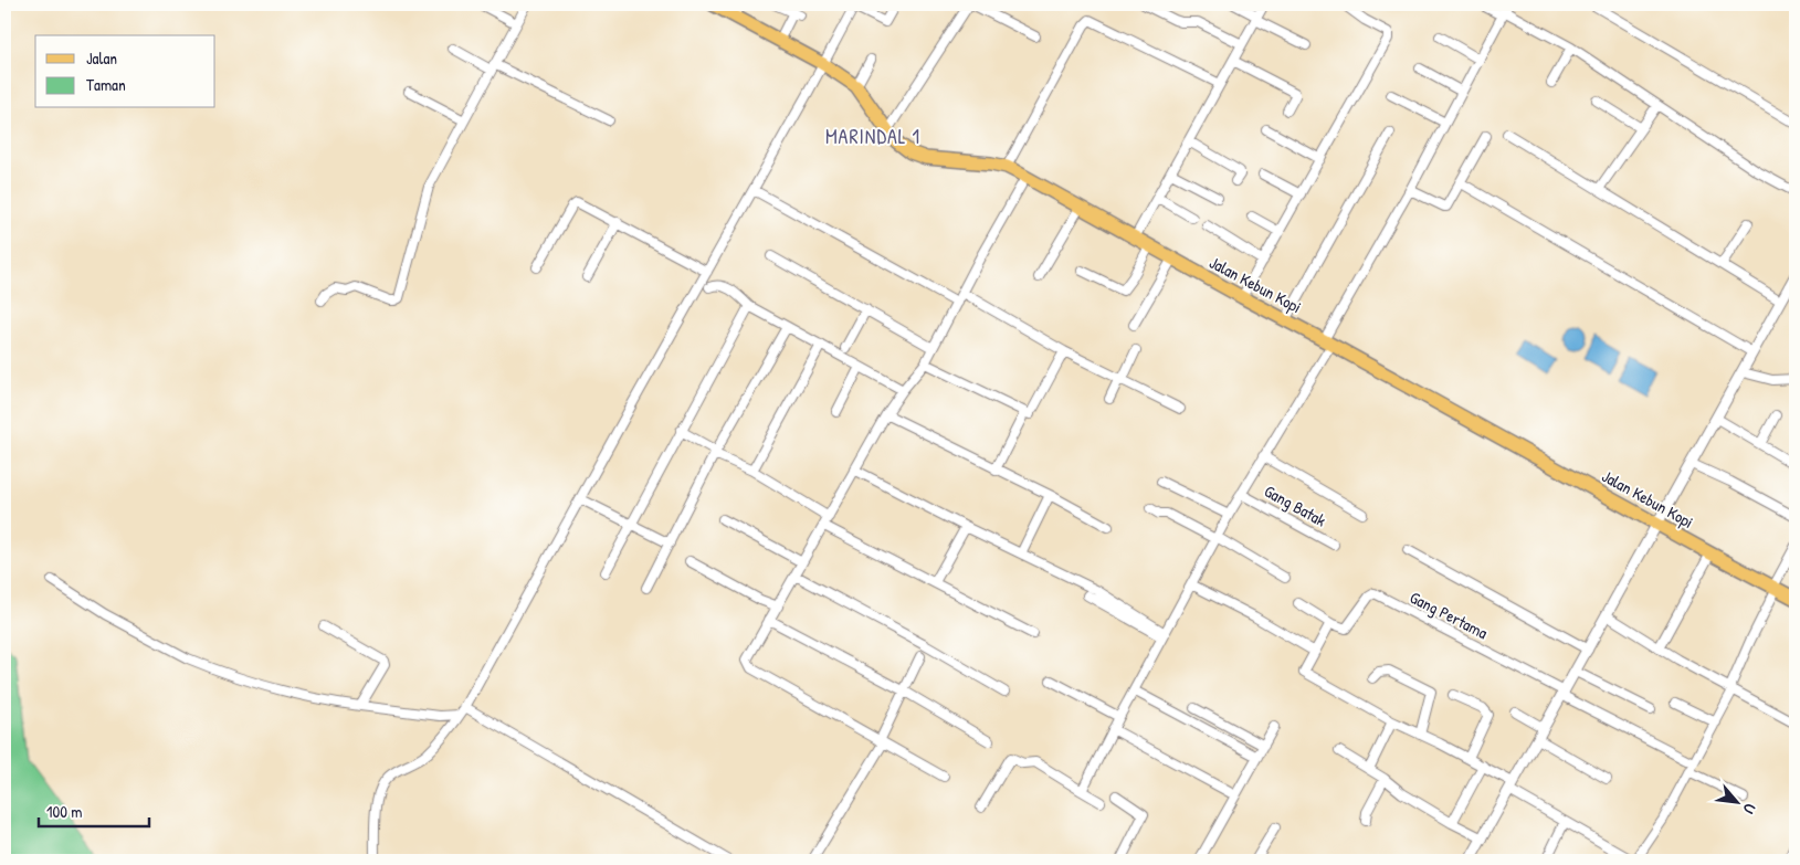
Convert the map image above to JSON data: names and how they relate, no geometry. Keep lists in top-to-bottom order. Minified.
{"streets":{"main road":["Jalan Kebun Kopi"],"street":["Gang Batak","Gang Pertama"]},"districts":["MARINDAL 1"],"legend":["Jalan","Taman"],"scale_bar":"100 m","north":"bottom right"}
